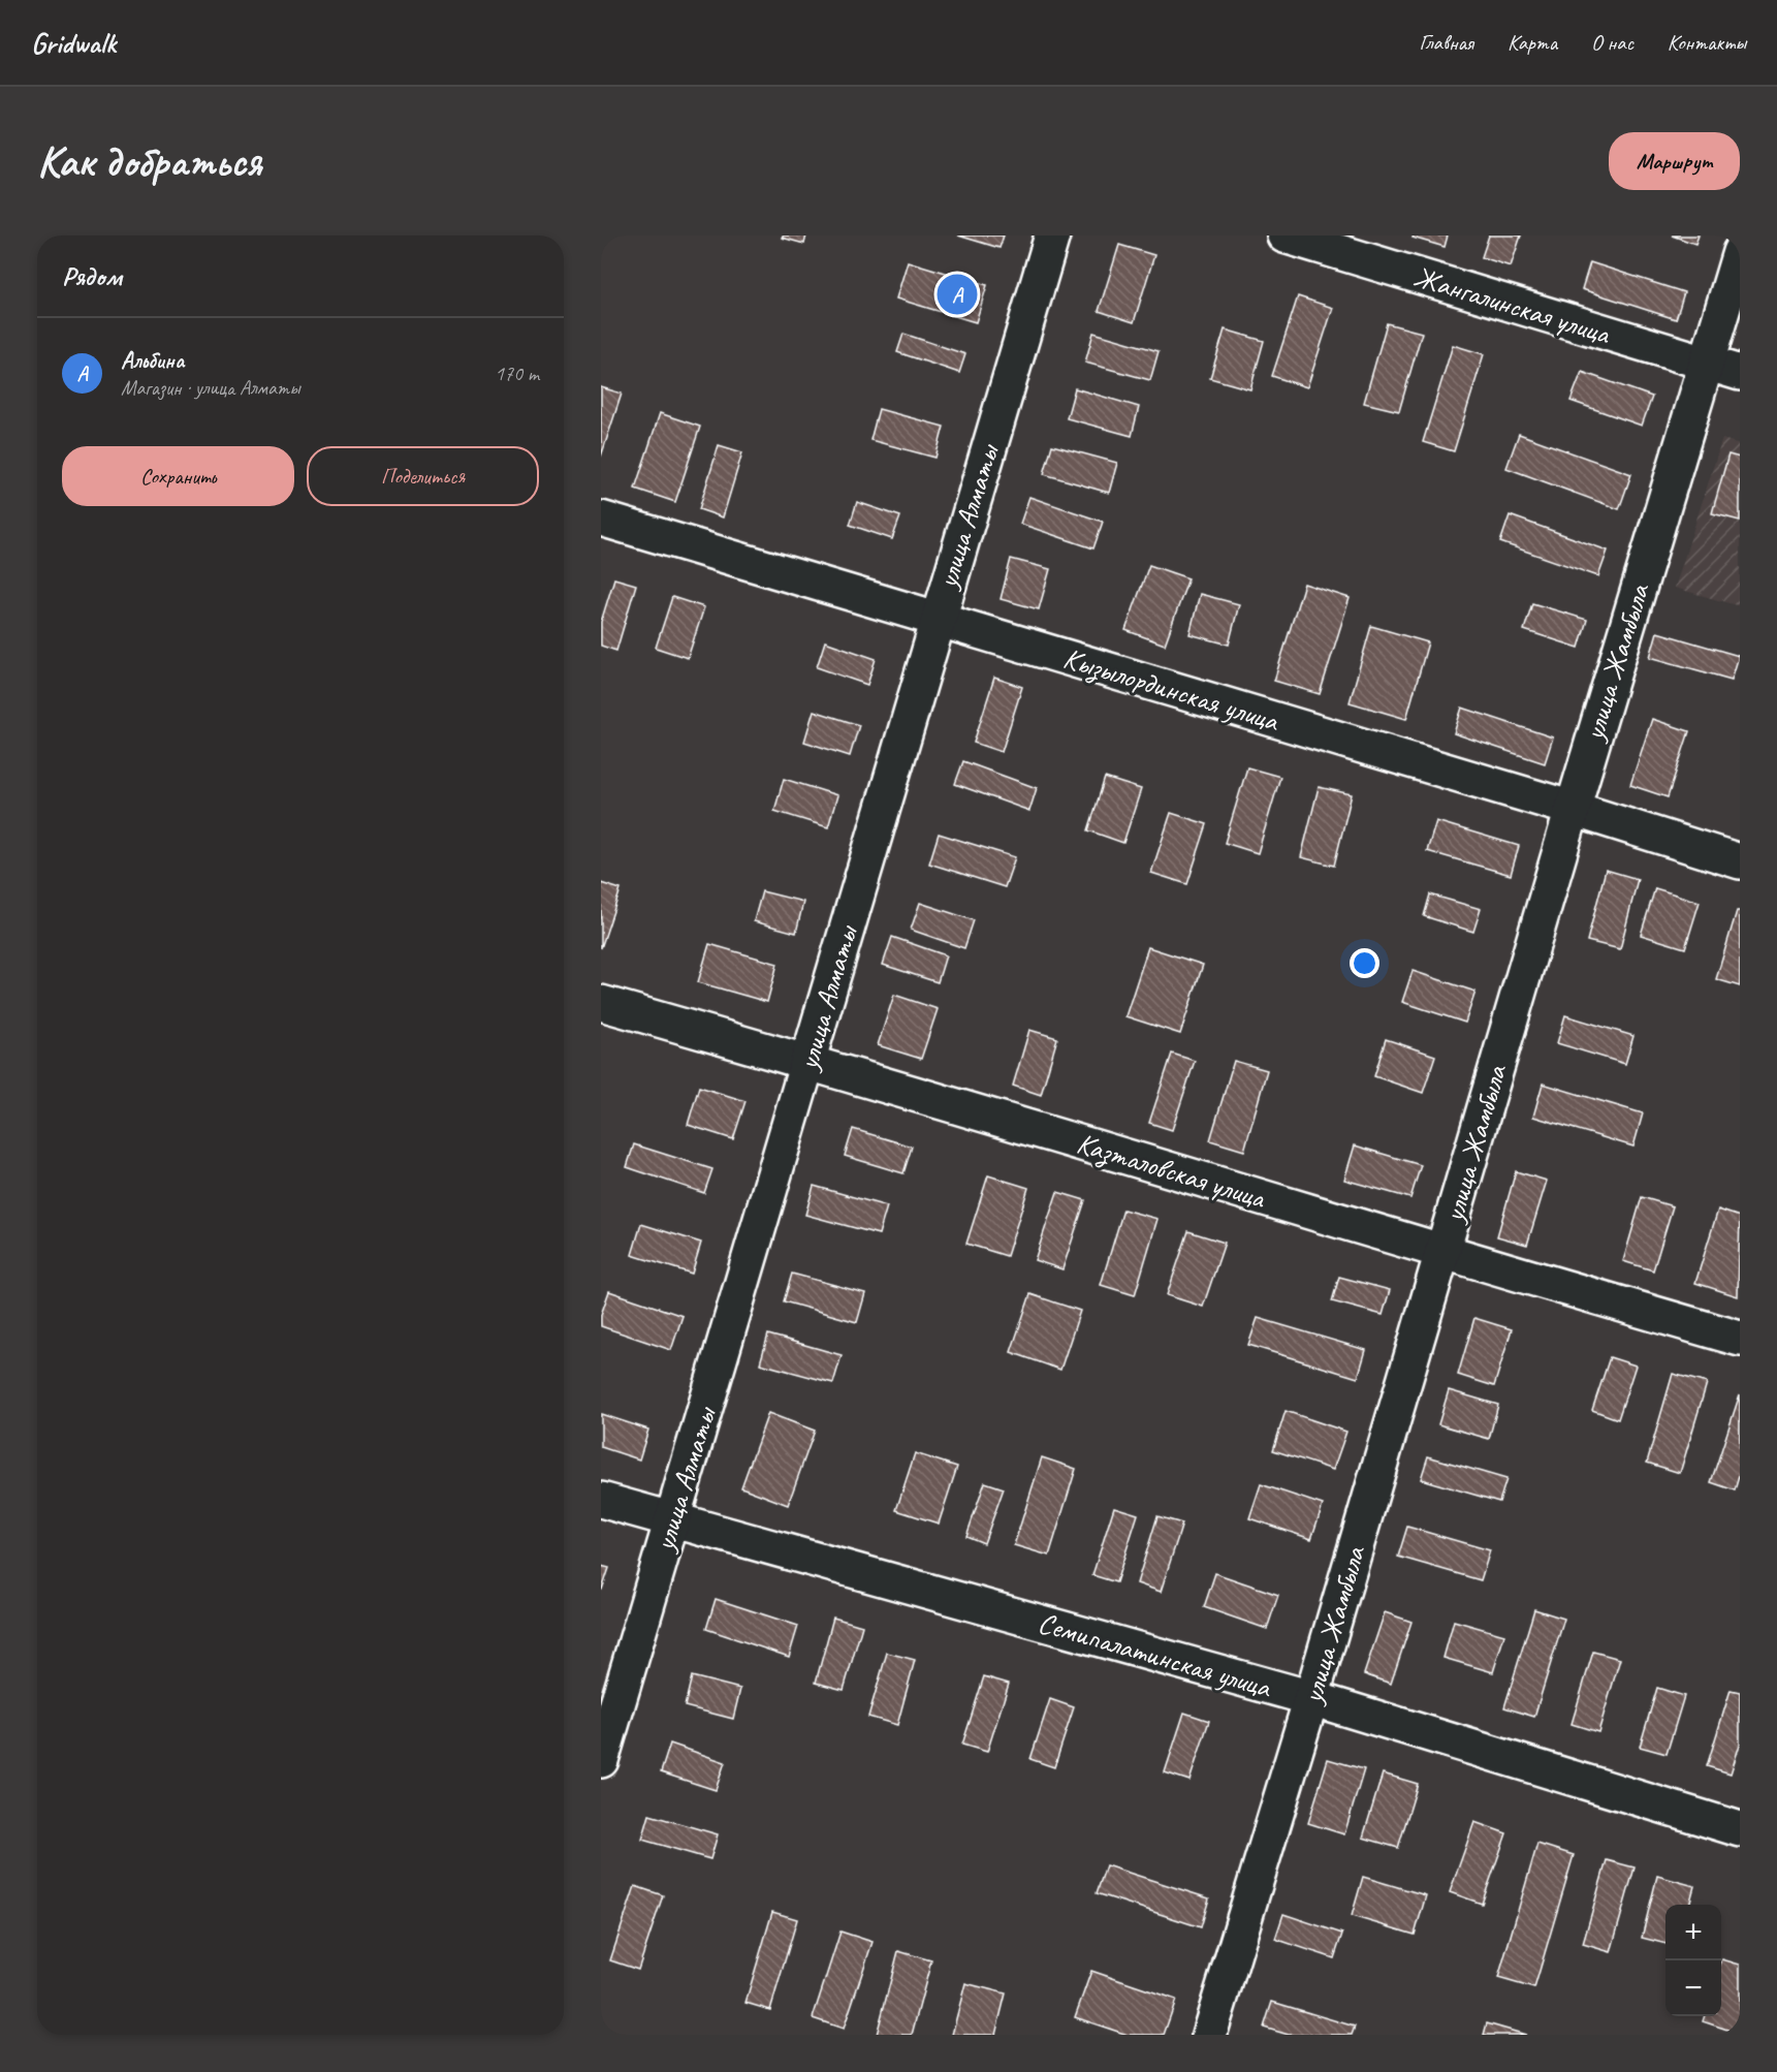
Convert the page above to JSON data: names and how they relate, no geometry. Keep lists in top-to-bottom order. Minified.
{"streets":{"street":["Жангалинская улица","улица Алматы","улица Жамбыла","Кызылординская улица","Казталовская улица","Семипалатинская улица"]},"crossings":[["Жангалинская улица","улица Жамбыла"],["улица Алматы","Кызылординская улица"],["улица Алматы","Казталовская улица"],["улица Алматы","Семипалатинская улица"],["улица Жамбыла","Кызылординская улица"],["улица Жамбыла","Казталовская улица"],["улица Жамбыла","Семипалатинская улица"]],"page":{"header":"Gridwalk","nav":["Главная","Карта","О нас","Контакты"],"buttons":["Маршрут",["Сохранить","Поделиться"]],"title":"Как добраться","heading":"Рядом","pins":"A","list":[{"mark":"A","name":"Альбина","note":"Магазин · улица Алматы","value":"170 m"}],"map_buttons":["+","−"]}}
